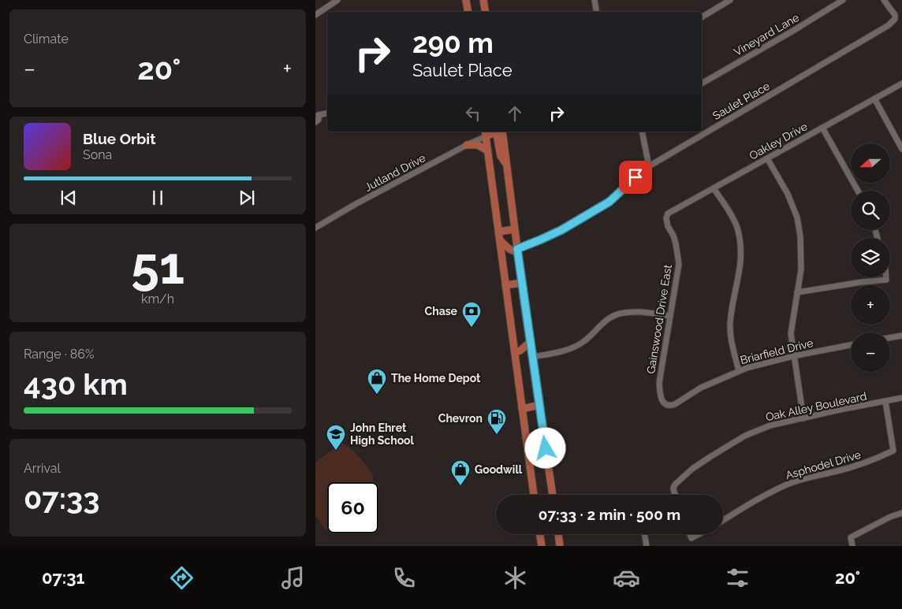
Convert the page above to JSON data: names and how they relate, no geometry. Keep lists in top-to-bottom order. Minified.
{"streets":{"street":["Vineyard Lane","Saulet Place","Oakley Drive","Jutland Drive","Gainswood Drive East","Briarfield Drive","Oak Alley Boulevard","Asphodel Drive"]},"crossings":[["Oakley Drive","Gainswood Drive East"],["Gainswood Drive East","Briarfield Drive"],["Oak Alley Boulevard","Asphodel Drive"]],"places":{"bank":["Chase"],"shop":["The Home Depot","Goodwill"],"fuel station":["Chevron"],"school or university":["John Ehret High School"]},"north":"left","page":{"tile":["Climate",["51","km/h"],["Range · 86%","430 km"],["Arrival","07:33"]],"turn":["290 m","Saulet Place"],"heat":["−","20°","+"],"song":["Blue Orbit","Sona"],"map_buttons":["+","−"],"limit":"60","trip":"07:33 · 2 min · 500 m","tabs":["07:31","20°"]}}
